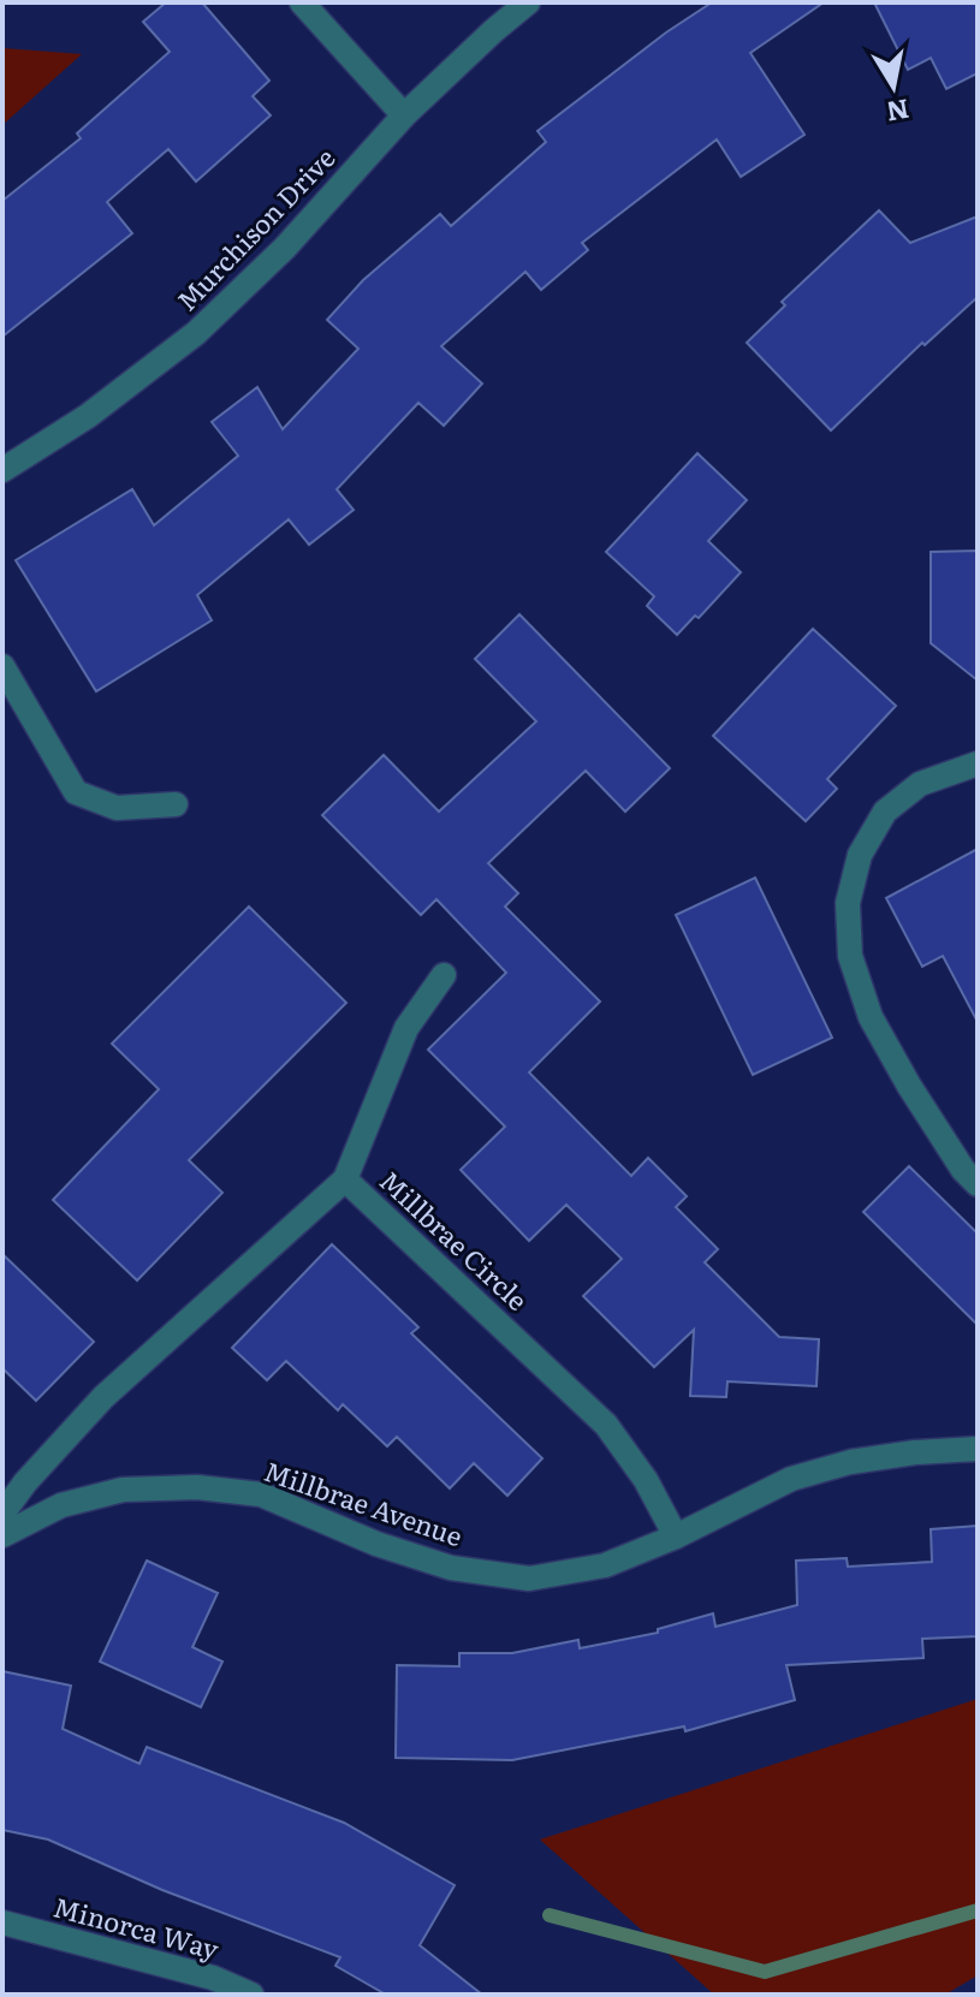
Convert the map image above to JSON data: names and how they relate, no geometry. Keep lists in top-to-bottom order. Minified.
{"streets":{"street":["Murchison Drive","Millbrae Circle","Millbrae Avenue","Minorca Way"]},"crossings":[["Millbrae Circle","Millbrae Avenue"]],"north":"bottom"}
